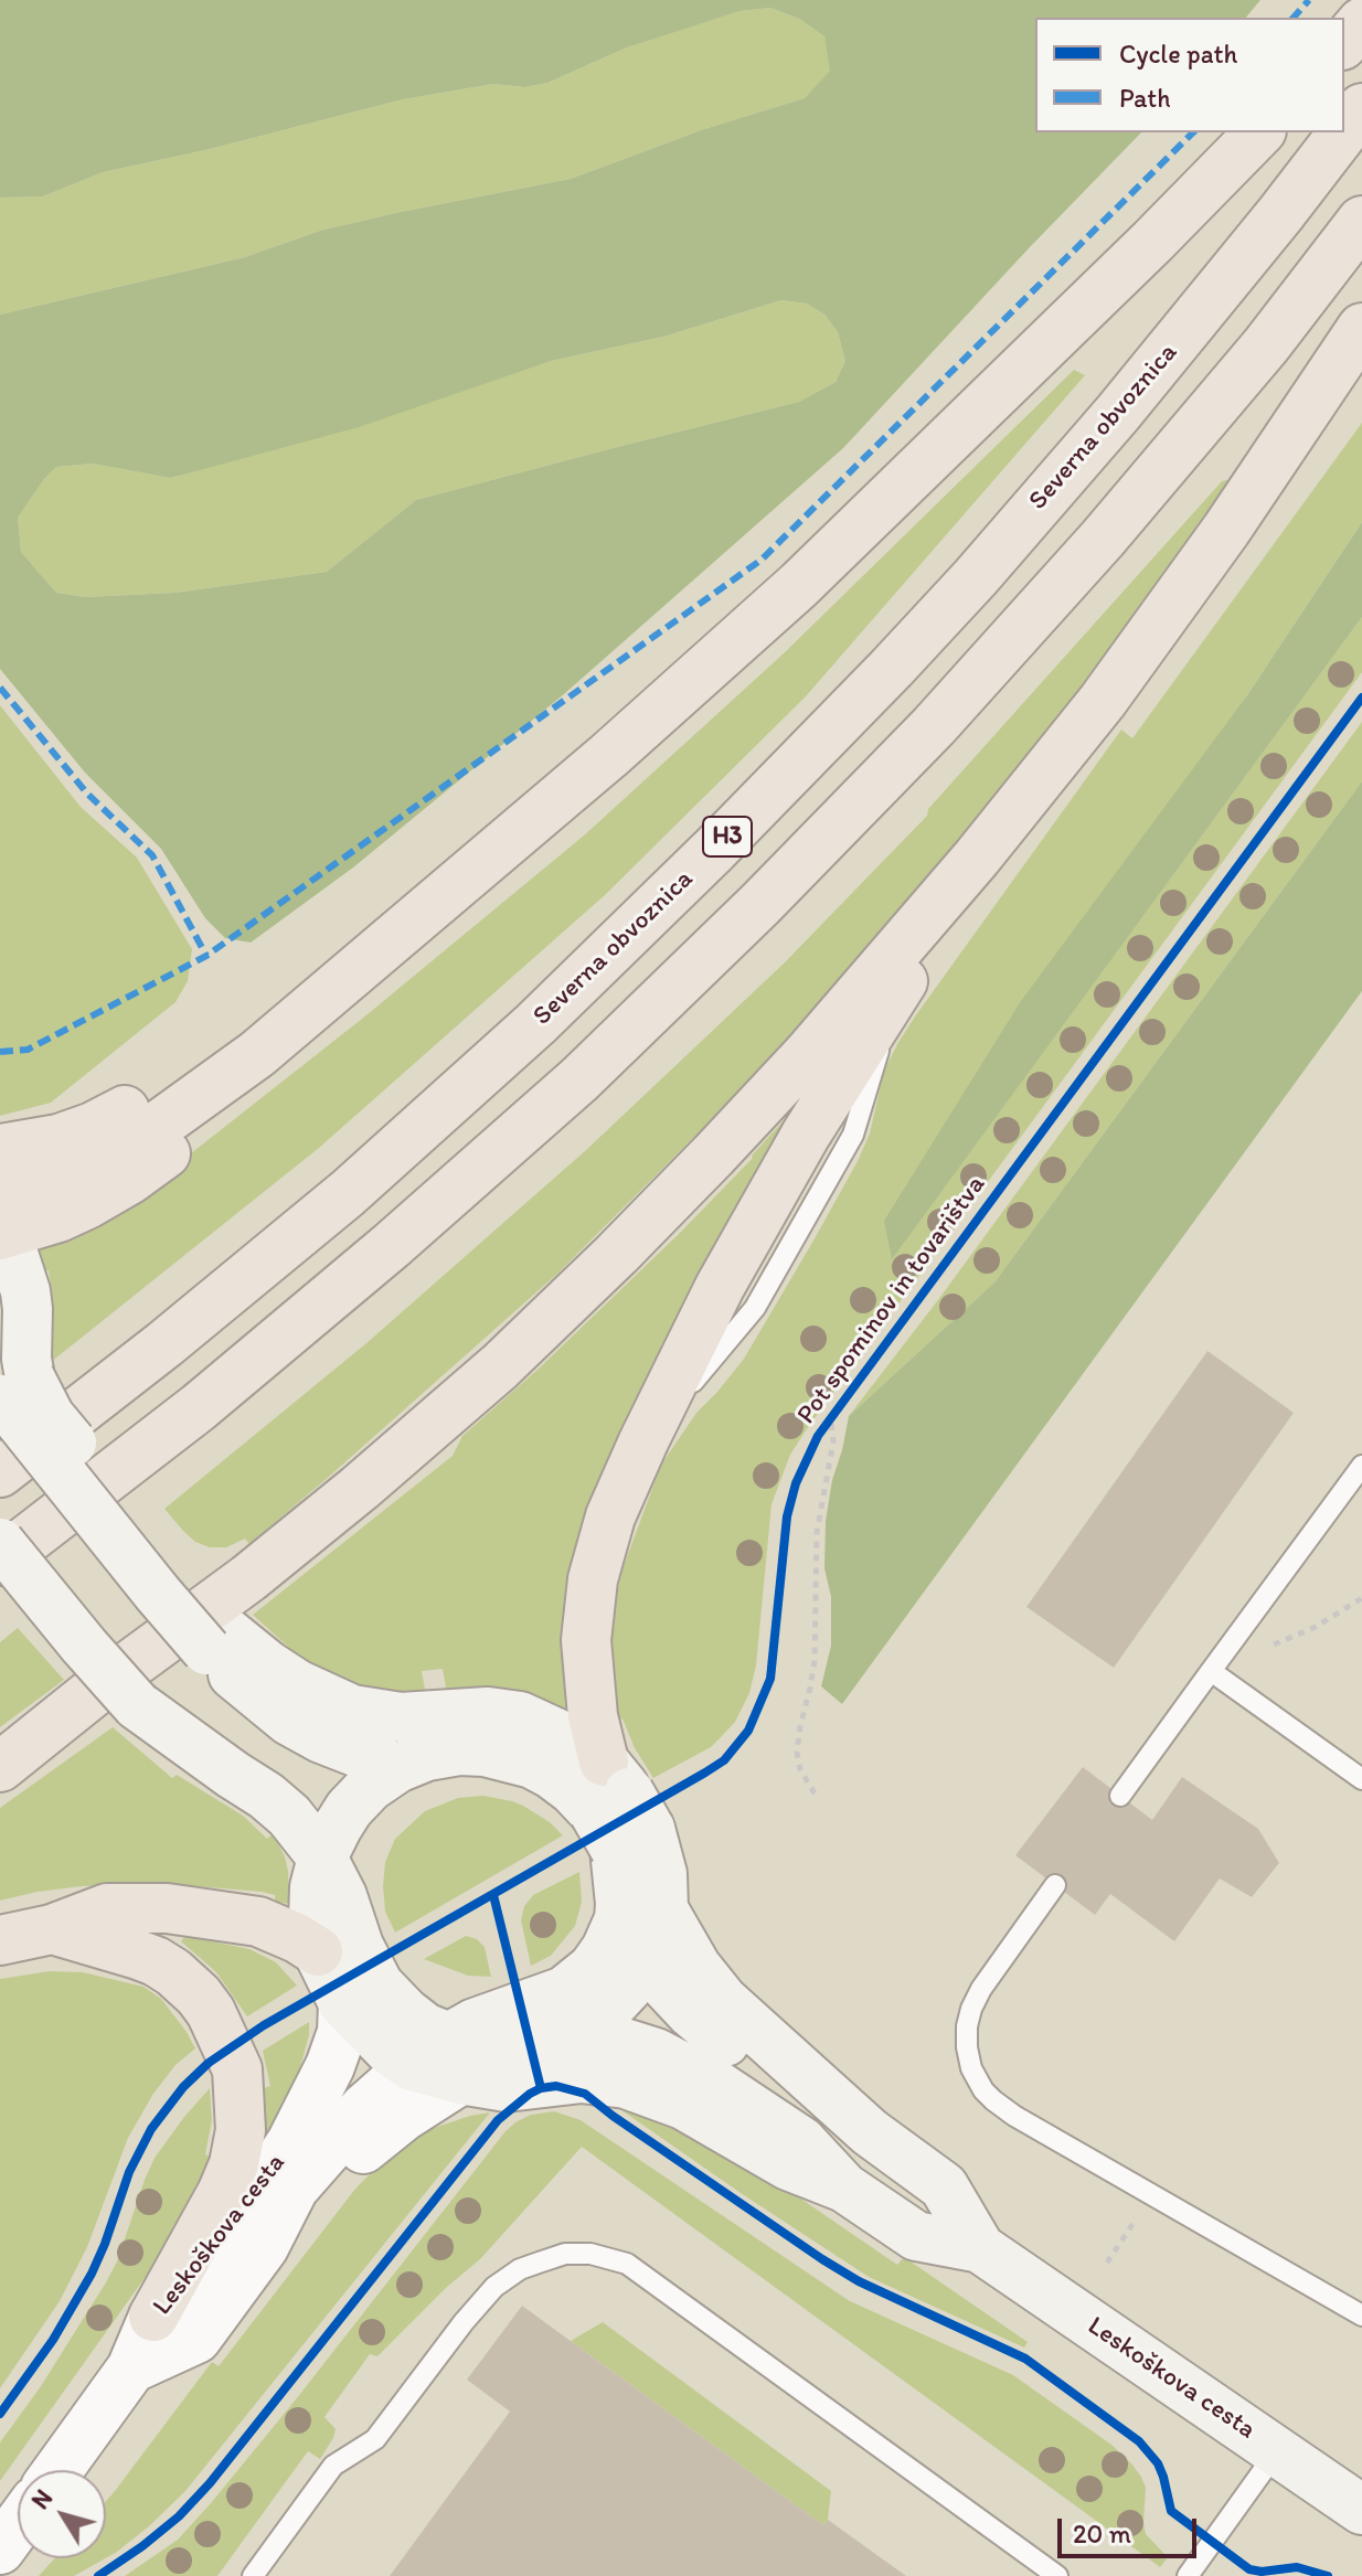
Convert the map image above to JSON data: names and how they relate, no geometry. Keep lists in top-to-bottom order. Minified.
{"streets":{"highway":["Severna obvoznica","H3"],"main road":["Leskoškova cesta"],"cycle path":["Pot spominov in tovarištva"]},"crossings":[["Pot spominov in tovarištva","Leskoškova cesta"]],"legend":["Cycle path","Path"],"scale_bar":"20 m","north":"top left"}
